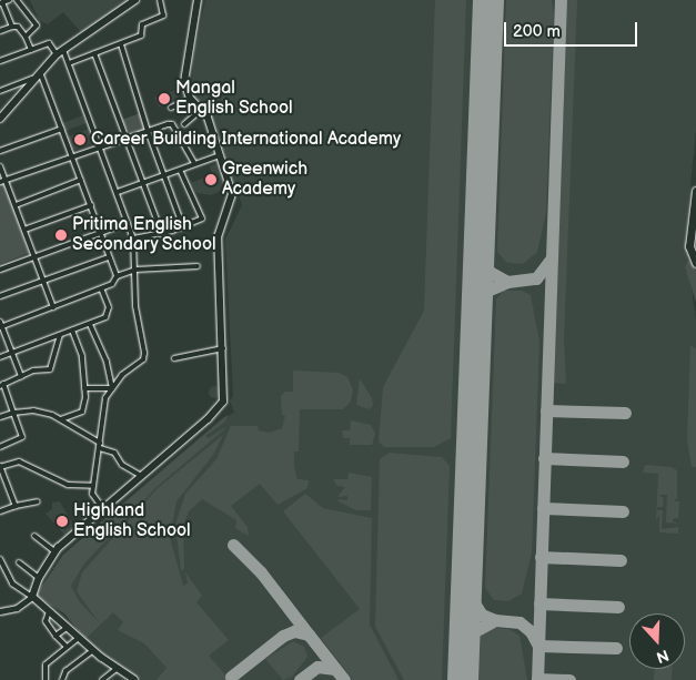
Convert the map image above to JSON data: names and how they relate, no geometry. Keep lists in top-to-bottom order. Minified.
{"places":["Mangal English School","Career Building International Academy","Greenwich Academy","Pritima English Secondary School","Highland English School"],"scale_bar":"200 m","north":"bottom"}
